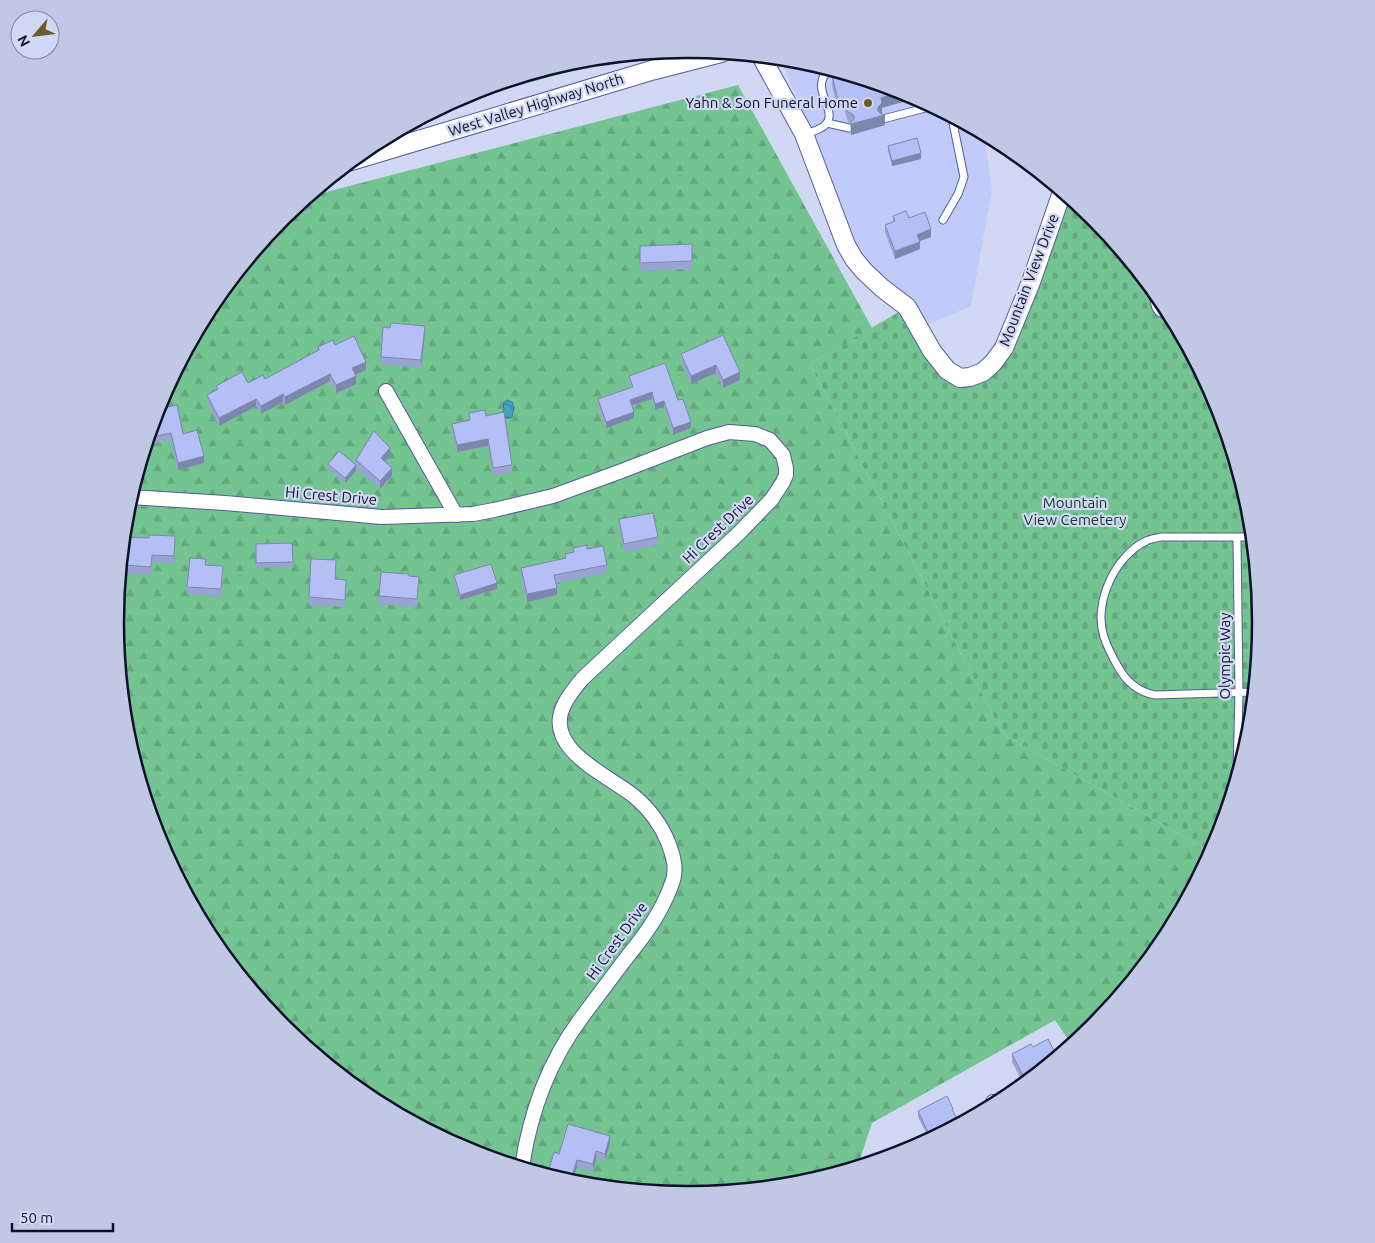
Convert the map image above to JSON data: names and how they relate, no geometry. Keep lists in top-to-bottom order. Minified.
{"streets":{"main road":["West Valley Highway North"],"street":["Mountain View Drive","Hi Crest Drive"],"lane":["Olympic Way"]},"parks":["Mountain View Cemetery"],"places":["Yahn & Son Funeral Home"],"scale_bar":"50 m","north":"bottom left"}
